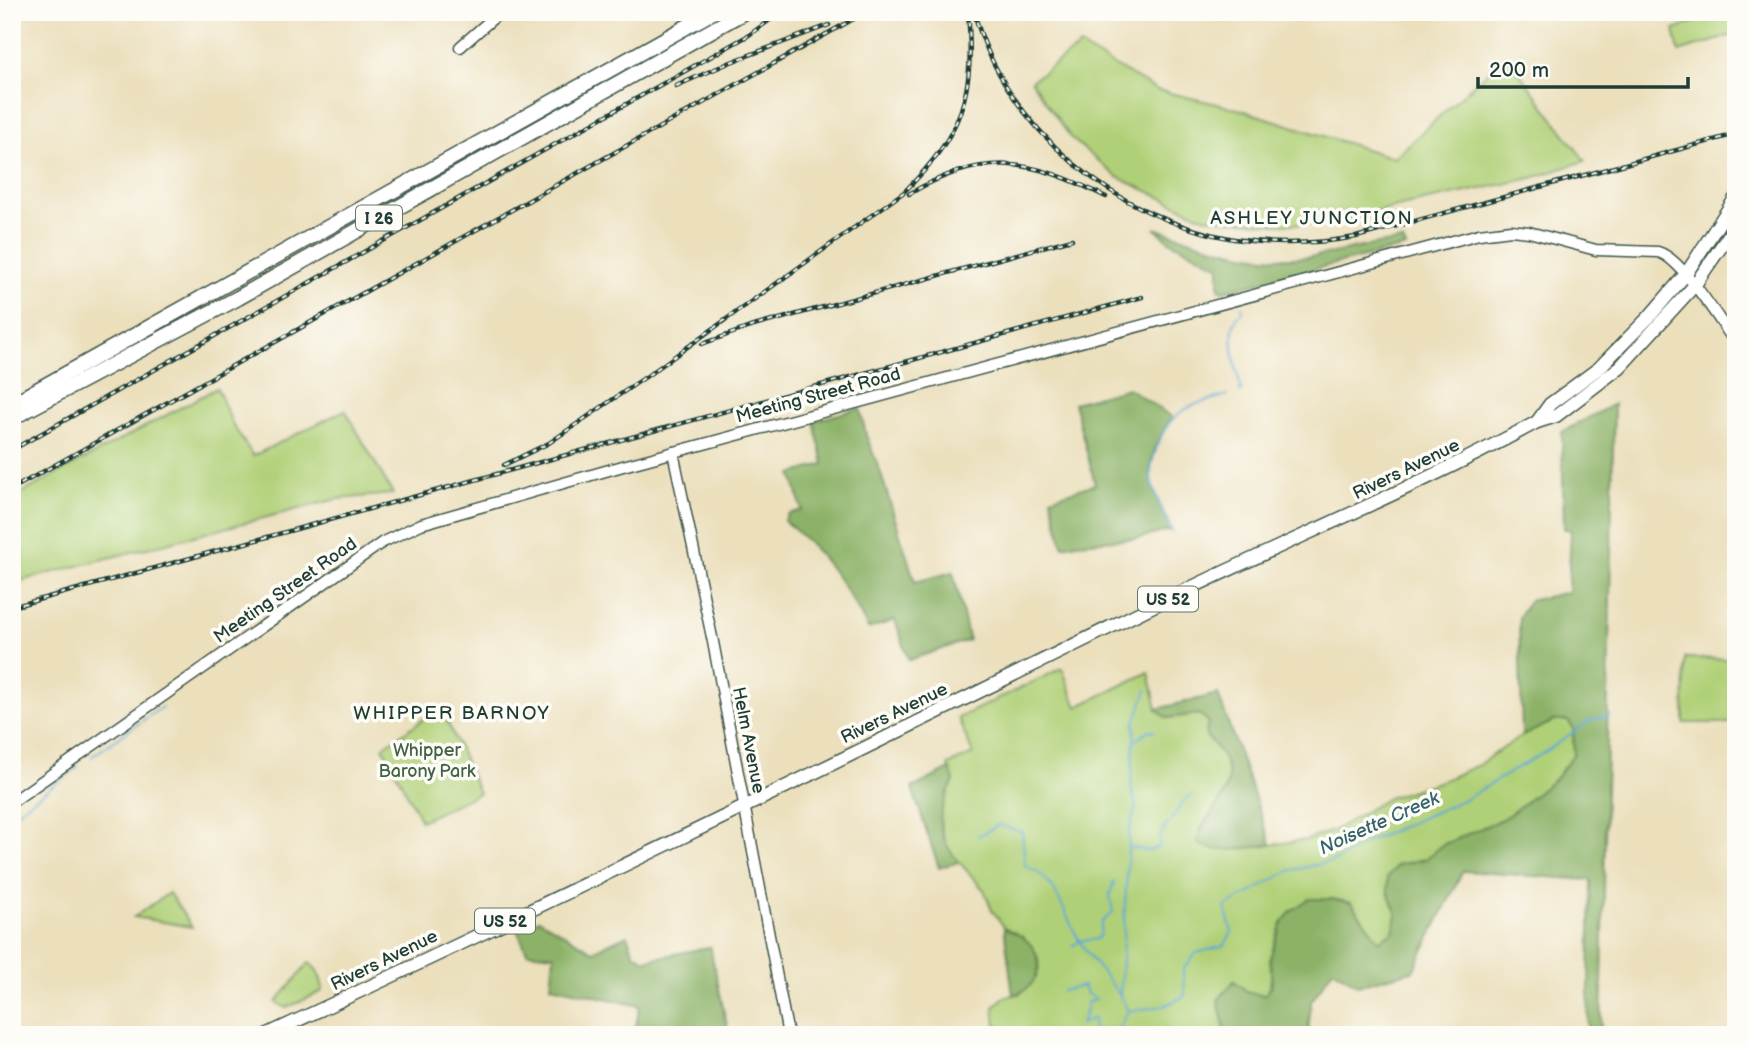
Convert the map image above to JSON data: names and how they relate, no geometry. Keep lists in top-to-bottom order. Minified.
{"streets":{"highway":["I 26"],"main road":["Rivers Avenue","US 52"],"street":["Meeting Street Road","Helm Avenue"]},"crossings":[["Meeting Street Road","Rivers Avenue"],["Meeting Street Road","Helm Avenue"],["Rivers Avenue","Helm Avenue"]],"districts":["ASHLEY JUNCTION","WHIPPER BARNOY"],"water":["Noisette Creek"],"parks":["Whipper Barony Park"],"scale_bar":"200 m"}
